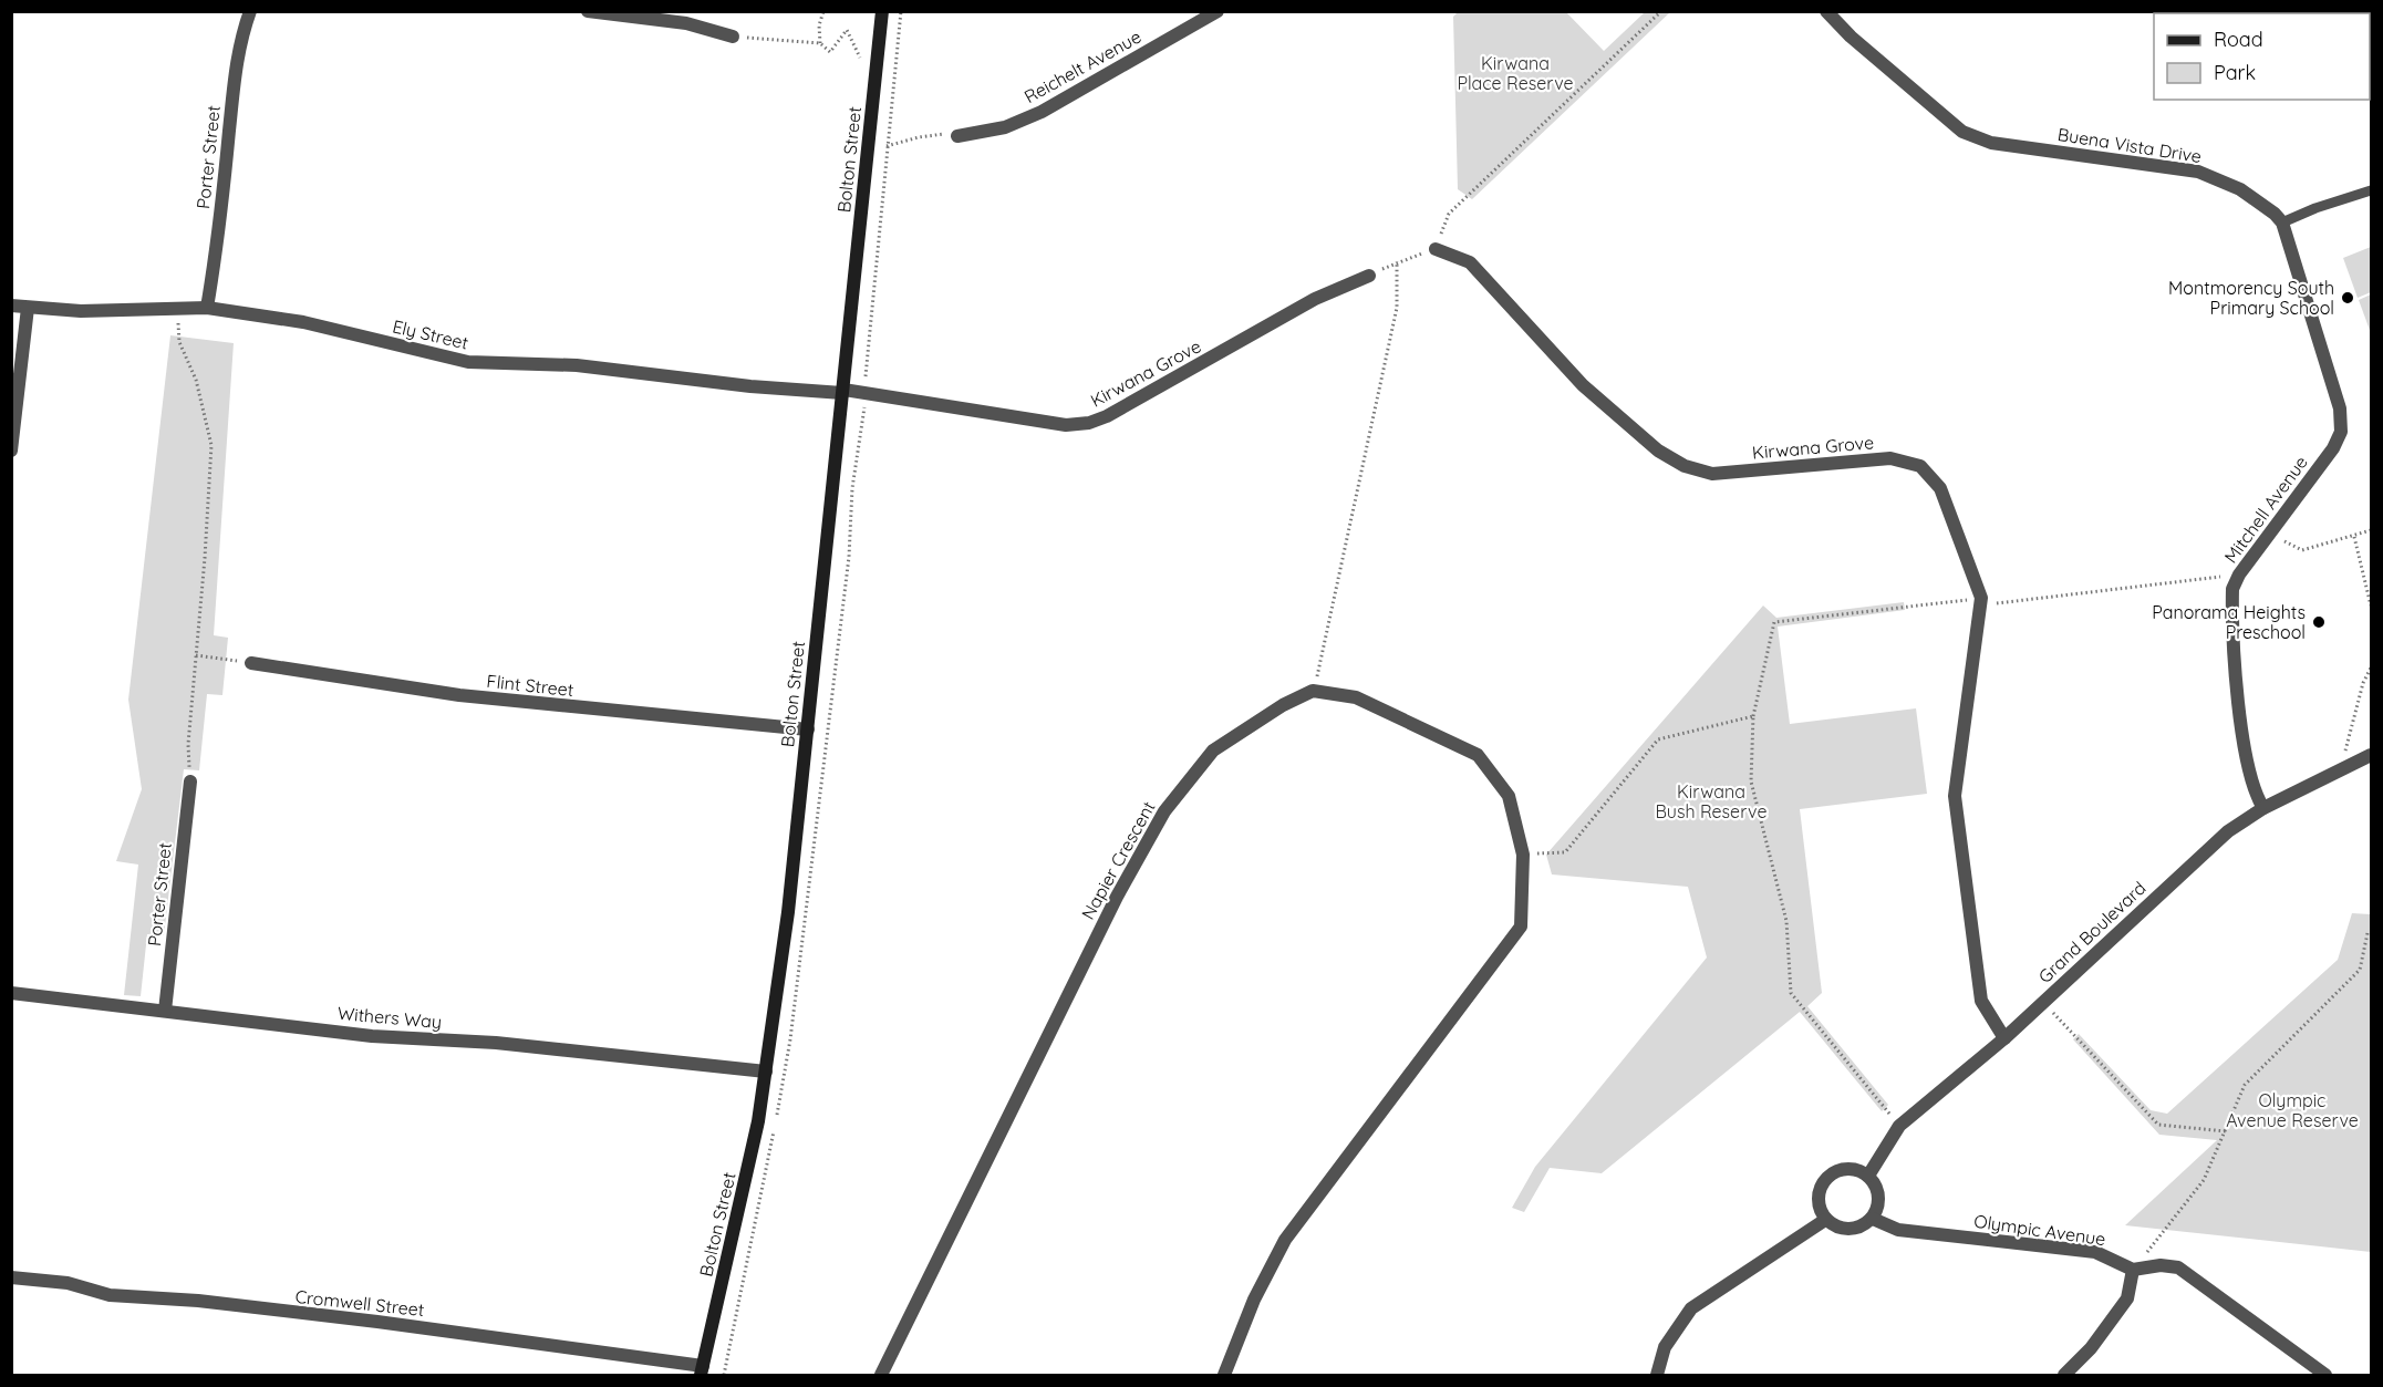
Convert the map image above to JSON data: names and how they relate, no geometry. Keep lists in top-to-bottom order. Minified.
{"streets":{"main road":["Bolton Street"],"street":["Reichelt Avenue","Buena Vista Drive","Porter Street","Ely Street","Kirwana Grove","Mitchell Avenue","Flint Street","Napier Crescent","Grand Boulevard","Withers Way","Olympic Avenue","Cromwell Street"]},"crossings":[["Buena Vista Drive","Mitchell Avenue"],["Porter Street","Ely Street"],["Porter Street","Withers Way"],["Bolton Street","Ely Street"],["Bolton Street","Kirwana Grove"],["Bolton Street","Flint Street"],["Bolton Street","Withers Way"],["Bolton Street","Cromwell Street"],["Ely Street","Kirwana Grove"],["Kirwana Grove","Grand Boulevard"],["Mitchell Avenue","Grand Boulevard"],["Grand Boulevard","Olympic Avenue"]],"parks":["Kirwana Place Reserve","Kirwana Bush Reserve","Olympic Avenue Reserve"],"places":["Montmorency South Primary School","Panorama Heights Preschool"],"legend":["Road","Park"]}
